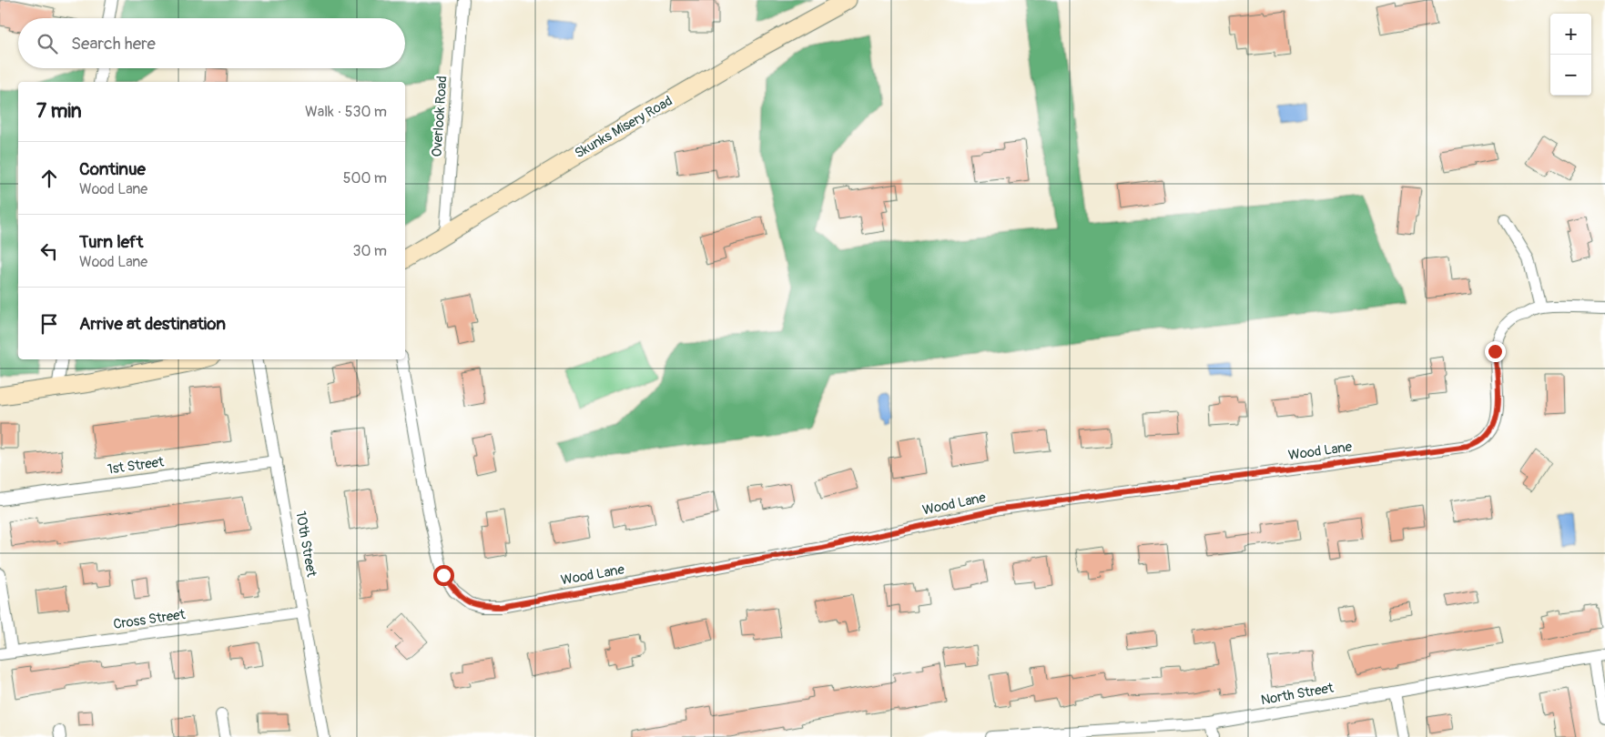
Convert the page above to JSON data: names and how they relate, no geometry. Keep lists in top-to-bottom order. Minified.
{"streets":{"main road":["Skunks Misery Road"],"street":["Overlook Road","Wood Lane","1st Street","10th Street","Cross Street","North Street"]},"crossings":[["Overlook Road","Skunks Misery Road"],["1st Street","10th Street"],["10th Street","Cross Street"]],"page":{"map_buttons":["+","−"],"search":"Search here","heading":["7 min","Walk · 530 m"],"list":[["Continue","Wood Lane","500 m"],["Turn left","Wood Lane","30 m"],"Arrive at destination"]}}
